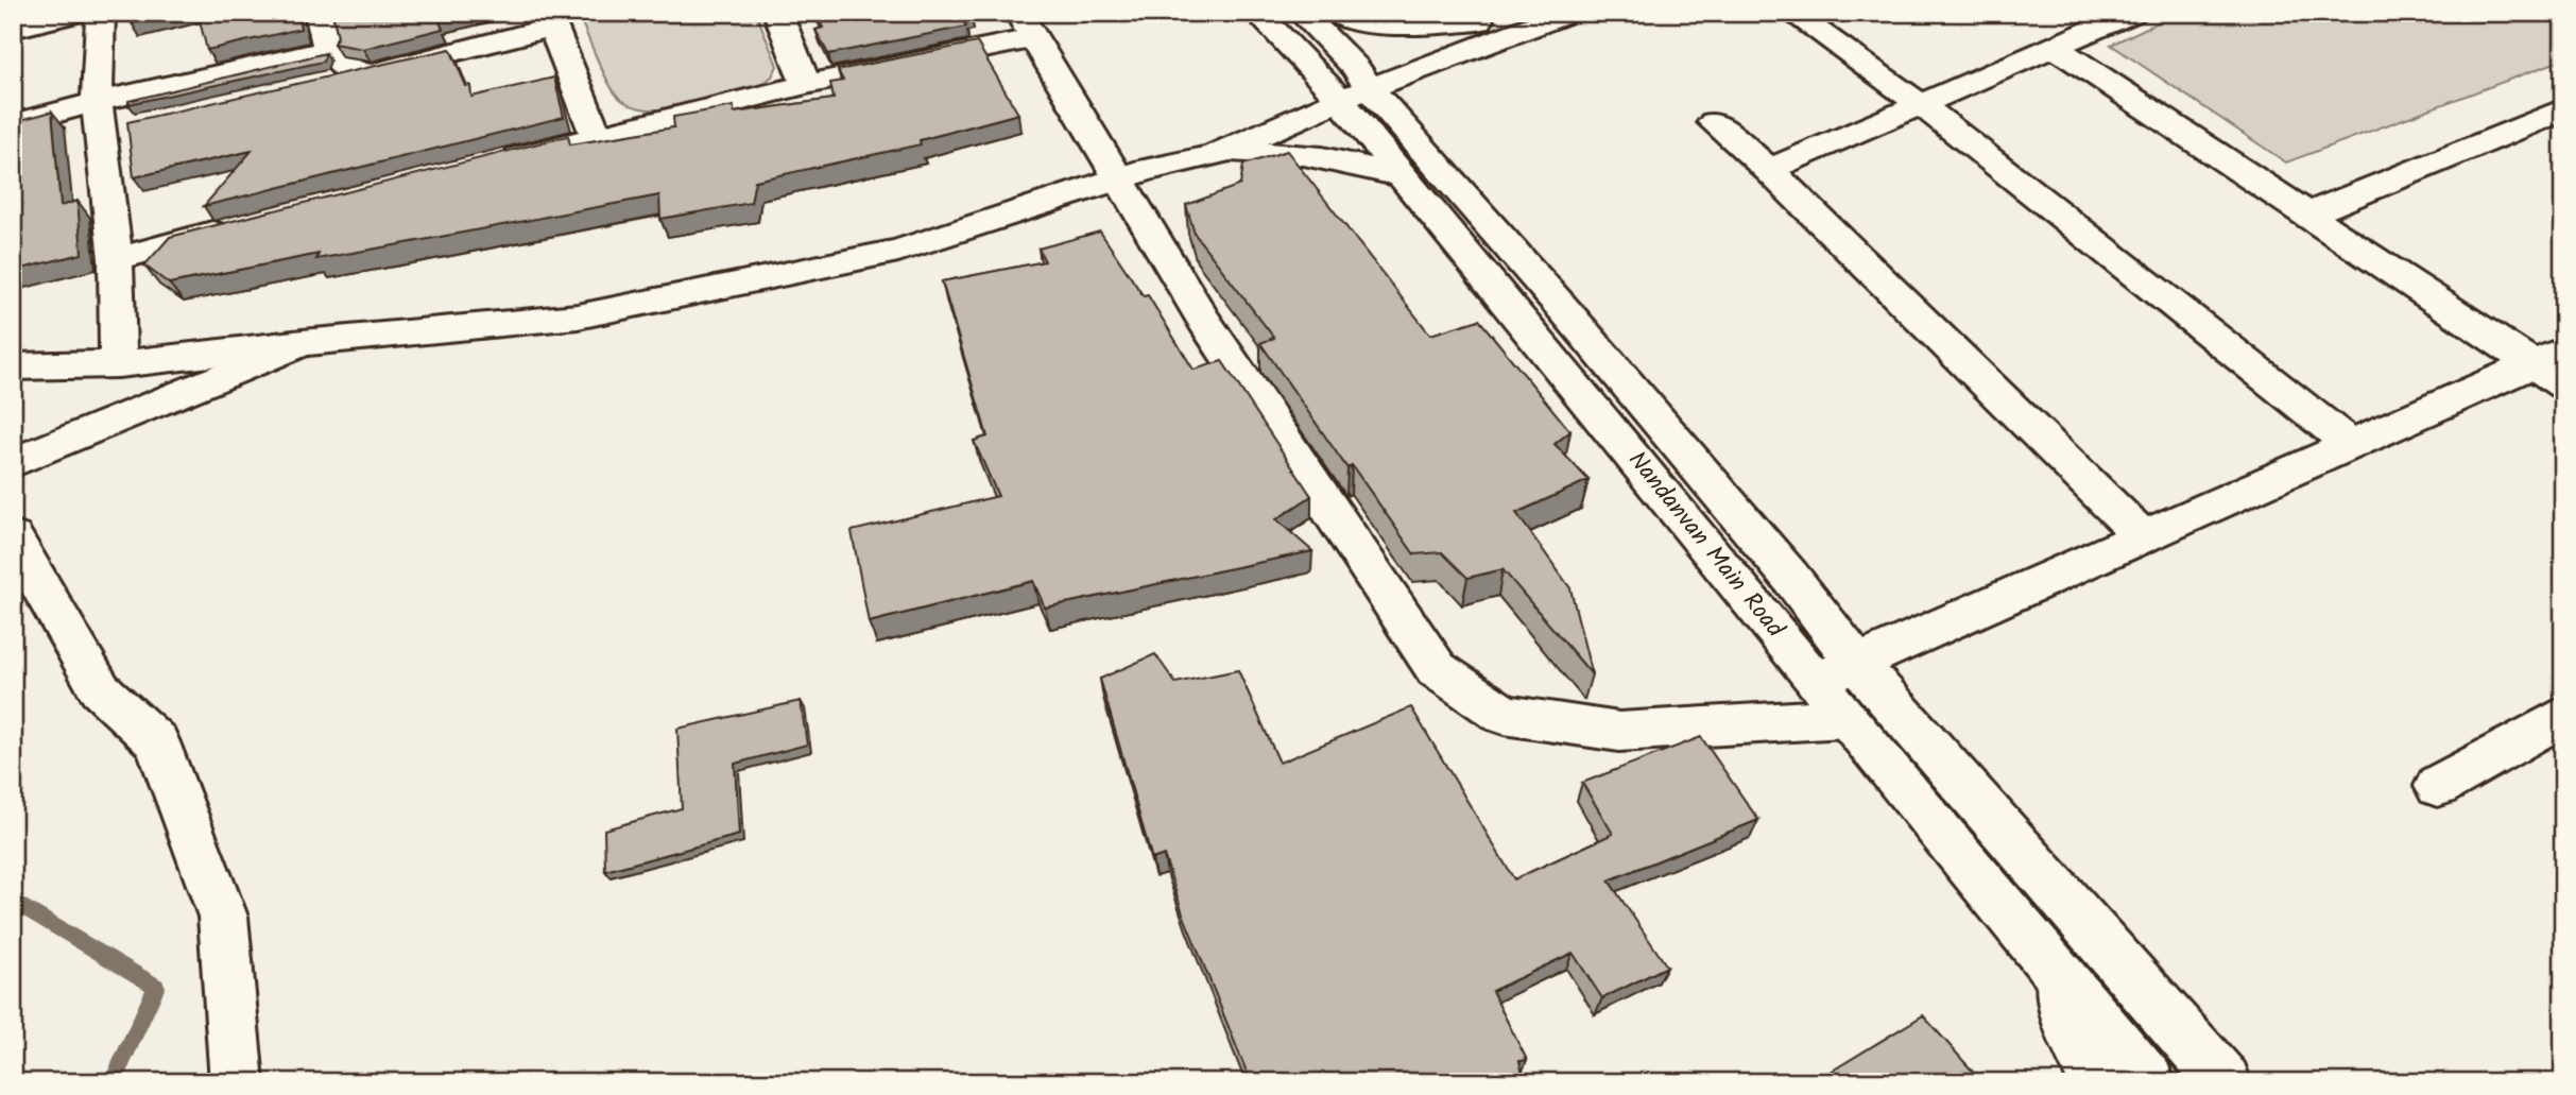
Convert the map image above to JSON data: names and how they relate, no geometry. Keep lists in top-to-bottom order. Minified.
{"streets":{"street":["Nandanvan Main Road"]}}
